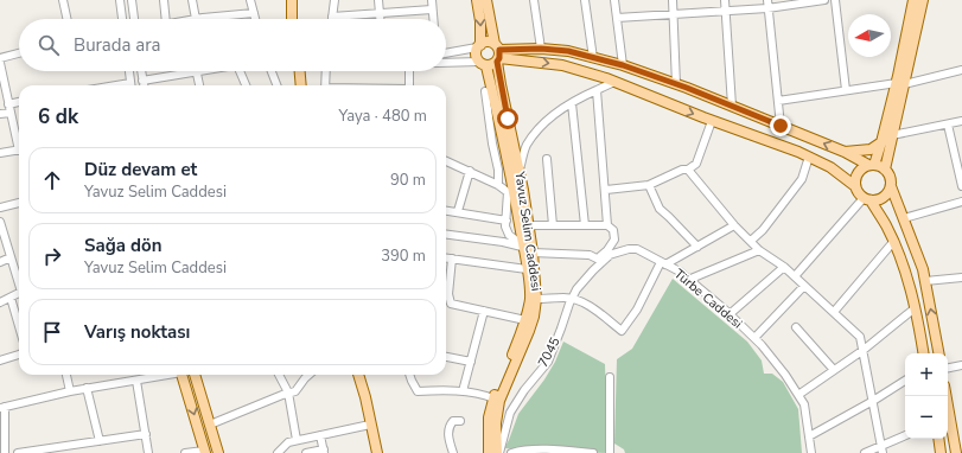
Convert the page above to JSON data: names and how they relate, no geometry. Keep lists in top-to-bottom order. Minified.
{"streets":{"main road":["Yavuz Selim Caddesi"],"street":["Türbe Caddesi","7045"]},"crossings":[["Yavuz Selim Caddesi","Türbe Caddesi"],["Yavuz Selim Caddesi","7045"],["Türbe Caddesi","7045"]],"north":"left","page":{"search":"Burada ara","heading":["6 dk","Yaya · 480 m"],"list":[["Düz devam et","Yavuz Selim Caddesi","90 m"],["Sağa dön","Yavuz Selim Caddesi","390 m"],"Varış noktası"],"map_buttons":["+","−"]}}
